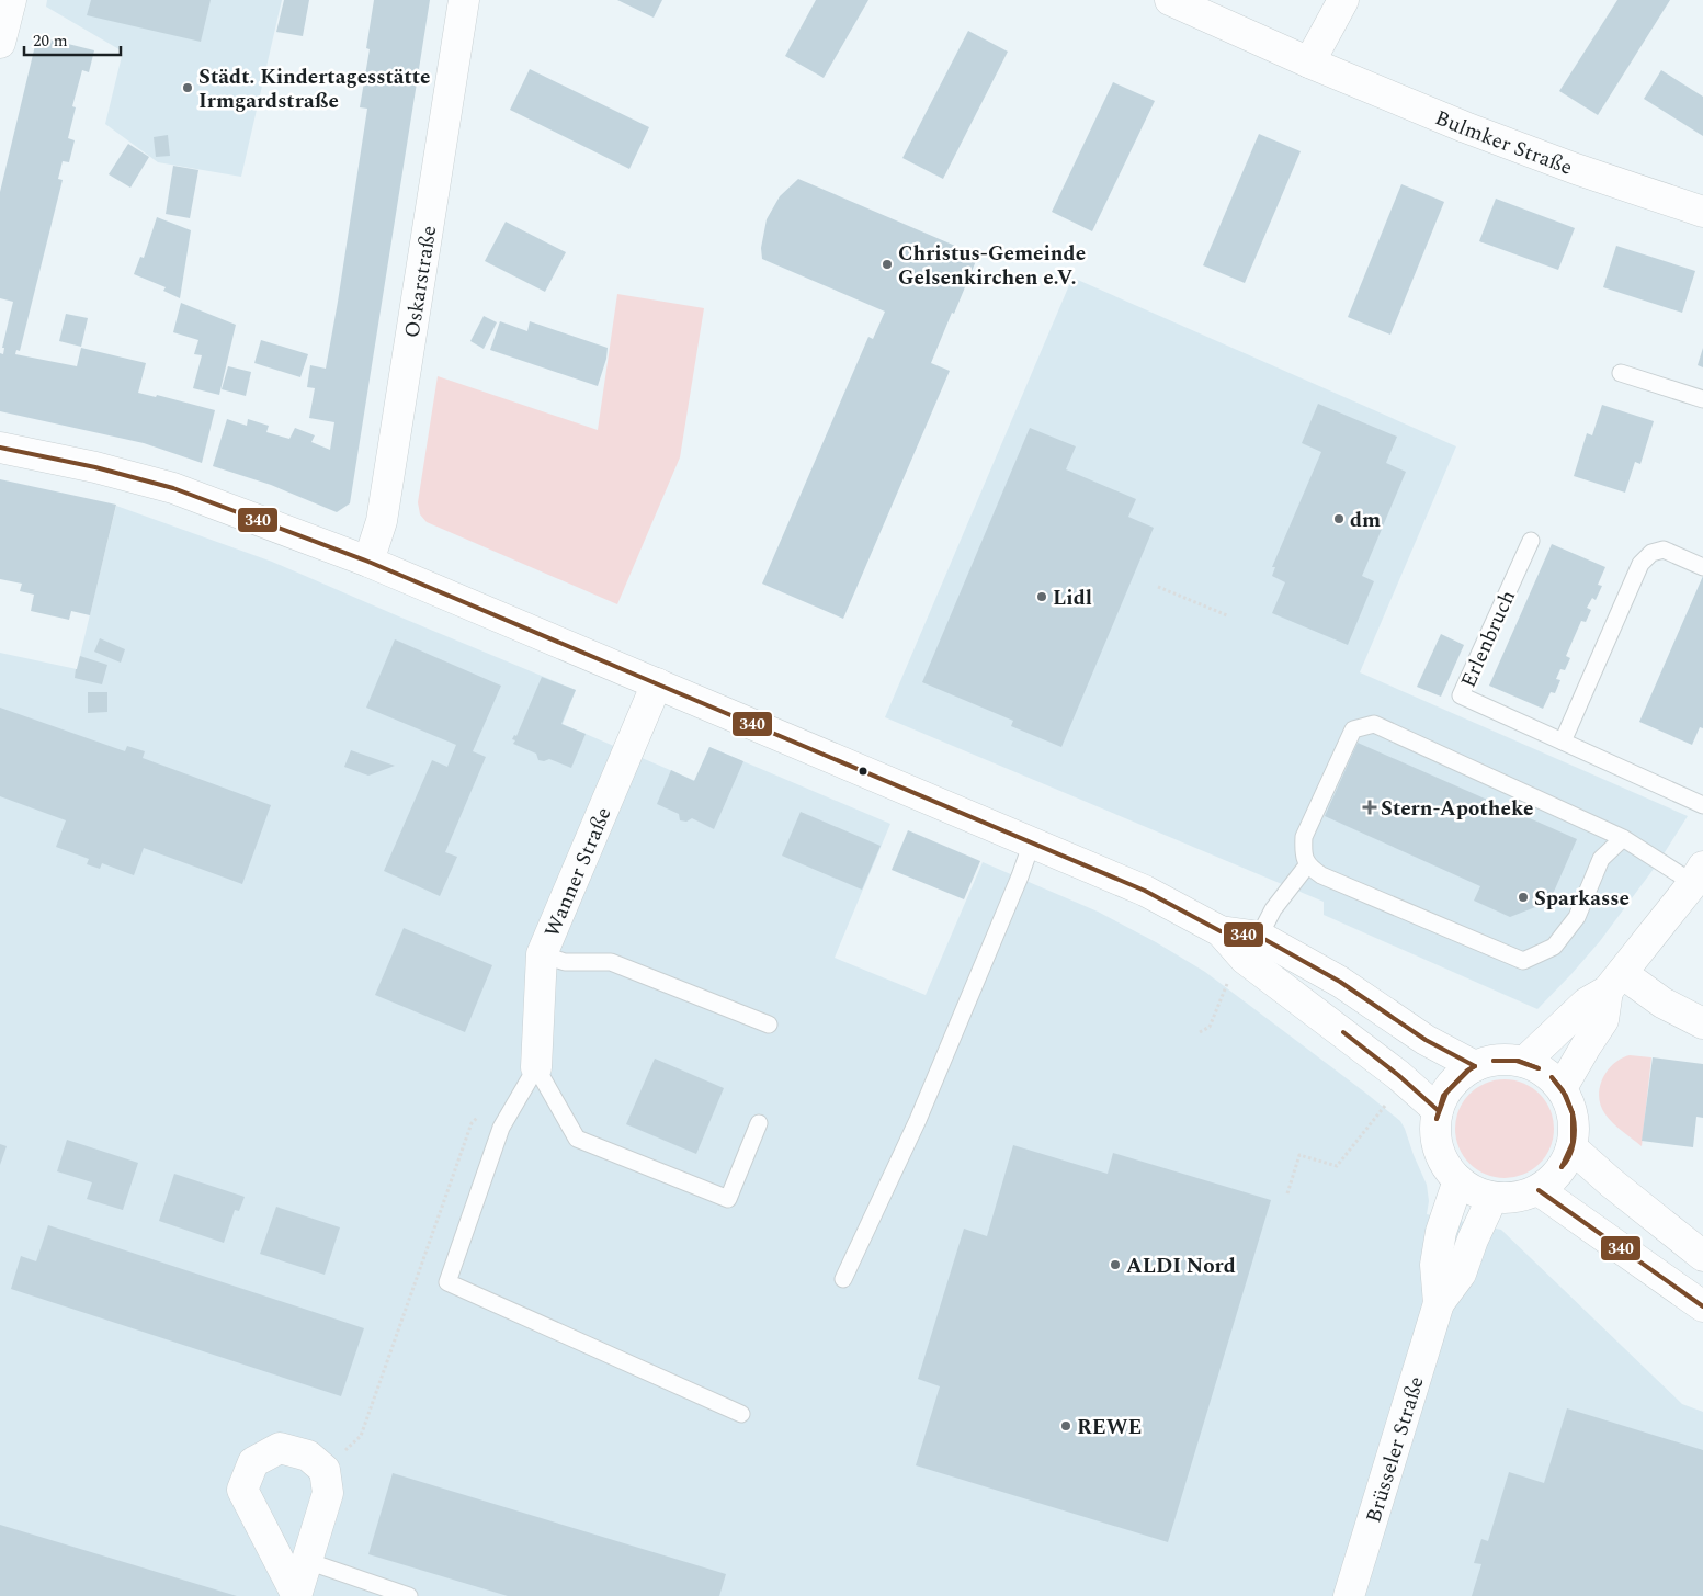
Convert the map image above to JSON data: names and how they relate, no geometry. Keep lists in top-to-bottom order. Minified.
{"streets":{"street":["Bulmker Straße","Oskarstraße","Wanner Straße","Brüsseler Straße"],"lane":["Erlenbruch"]},"places":{"other":["Städt. Kindertagesstätte Irmgardstraße","Christus-Gemeinde Gelsenkirchen e.V.","dm","Lidl","Sparkasse","ALDI Nord","REWE"],"health":["Stern-Apotheke"]},"lines":["transit line 340"],"scale_bar":"20 m"}
